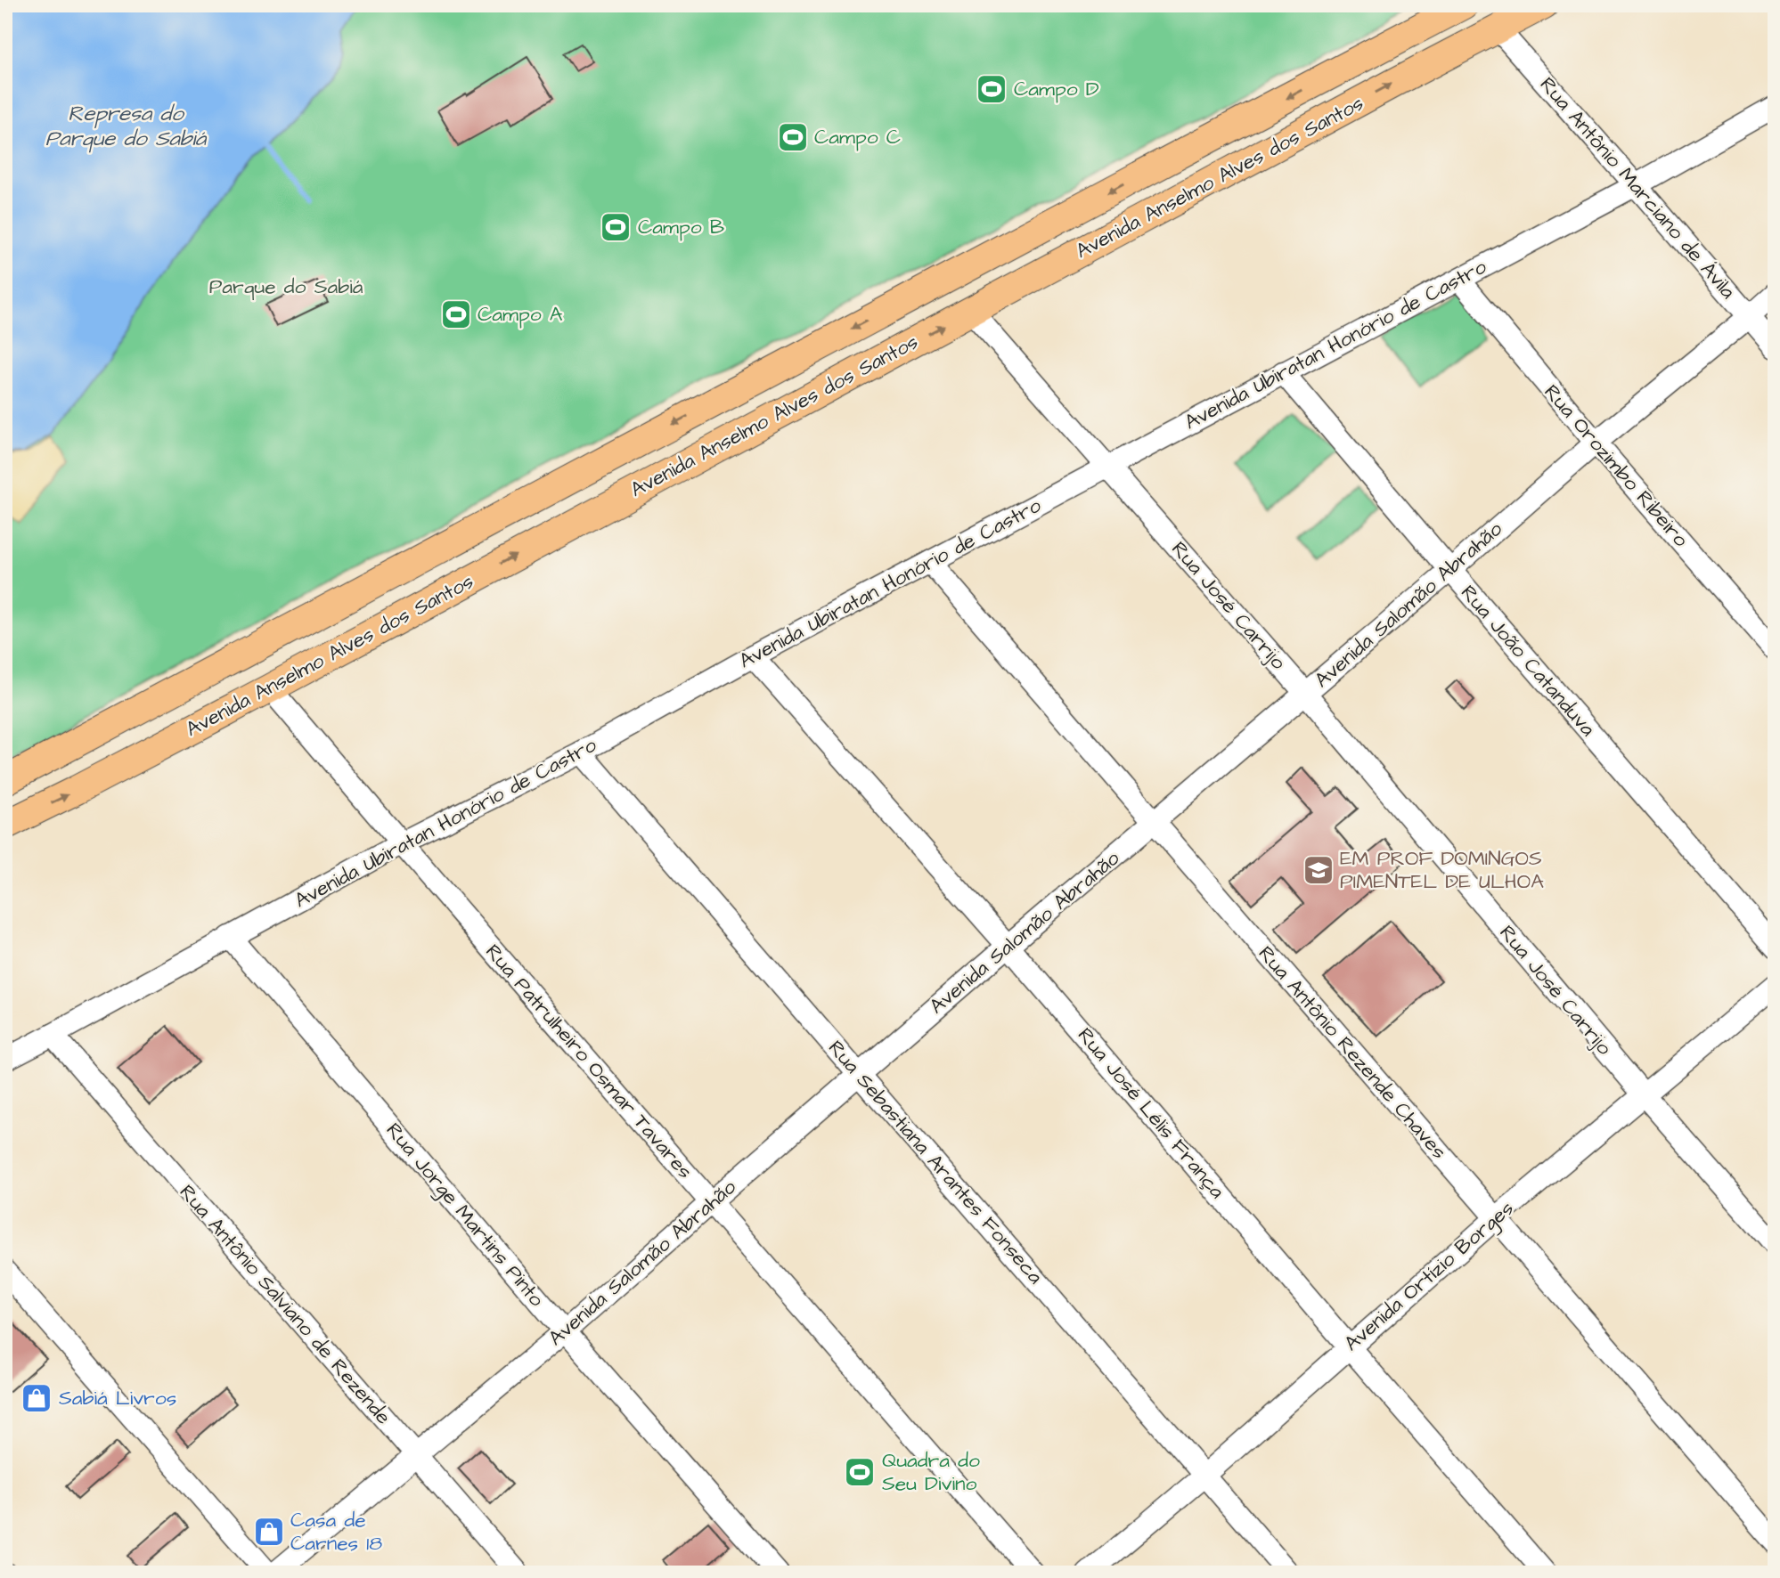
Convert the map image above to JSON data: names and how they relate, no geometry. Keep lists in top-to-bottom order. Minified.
{"streets":{"main road":["Avenida Anselmo Alves dos Santos"],"street":["Rua Antônio Marciano de Ávila","Avenida Ubiratan Honório de Castro","Rua Orozimbo Ribeiro","Avenida Salomão Abrahão","Rua José Carrijo","Rua João Catanduva","Rua Antônio Rezende Chaves","Rua Patrulheiro Osmar Tavares","Rua José Lélis França","Rua Sebastiana Arantes Fonseca","Rua Jorge Martins Pinto","Avenida Ortízio Borges","Rua Antônio Salviano de Rezende"]},"crossings":[["Avenida Anselmo Alves dos Santos","Rua Antônio Marciano de Ávila"],["Avenida Anselmo Alves dos Santos","Rua José Carrijo"],["Avenida Anselmo Alves dos Santos","Rua Patrulheiro Osmar Tavares"],["Rua Antônio Marciano de Ávila","Avenida Ubiratan Honório de Castro"],["Rua Antônio Marciano de Ávila","Avenida Salomão Abrahão"],["Avenida Ubiratan Honório de Castro","Rua Orozimbo Ribeiro"],["Avenida Ubiratan Honório de Castro","Rua José Carrijo"],["Avenida Ubiratan Honório de Castro","Rua João Catanduva"],["Avenida Ubiratan Honório de Castro","Rua Antônio Rezende Chaves"],["Avenida Ubiratan Honório de Castro","Rua Patrulheiro Osmar Tavares"],["Avenida Ubiratan Honório de Castro","Rua José Lélis França"],["Avenida Ubiratan Honório de Castro","Rua Sebastiana Arantes Fonseca"],["Avenida Ubiratan Honório de Castro","Rua Jorge Martins Pinto"],["Avenida Ubiratan Honório de Castro","Rua Antônio Salviano de Rezende"],["Rua Orozimbo Ribeiro","Avenida Salomão Abrahão"],["Avenida Salomão Abrahão","Rua José Carrijo"],["Avenida Salomão Abrahão","Rua João Catanduva"],["Avenida Salomão Abrahão","Rua Antônio Rezende Chaves"],["Avenida Salomão Abrahão","Rua Patrulheiro Osmar Tavares"],["Avenida Salomão Abrahão","Rua José Lélis França"],["Avenida Salomão Abrahão","Rua Sebastiana Arantes Fonseca"],["Avenida Salomão Abrahão","Rua Jorge Martins Pinto"],["Avenida Salomão Abrahão","Rua Antônio Salviano de Rezende"],["Rua José Carrijo","Avenida Ortízio Borges"],["Rua Antônio Rezende Chaves","Avenida Ortízio Borges"],["Rua José Lélis França","Avenida Ortízio Borges"],["Rua Sebastiana Arantes Fonseca","Avenida Ortízio Borges"]],"water":["Represa do Parque do Sabiá"],"parks":["Parque do Sabiá"],"places":{"sports":["Campo D","Campo C","Campo B","Campo A","Quadra do Seu Divino"],"school or university":["EM PROF DOMINGOS PIMENTEL DE ULHOA"],"shop":["Sabiá Livros","Casa de Carnes 18"]}}
